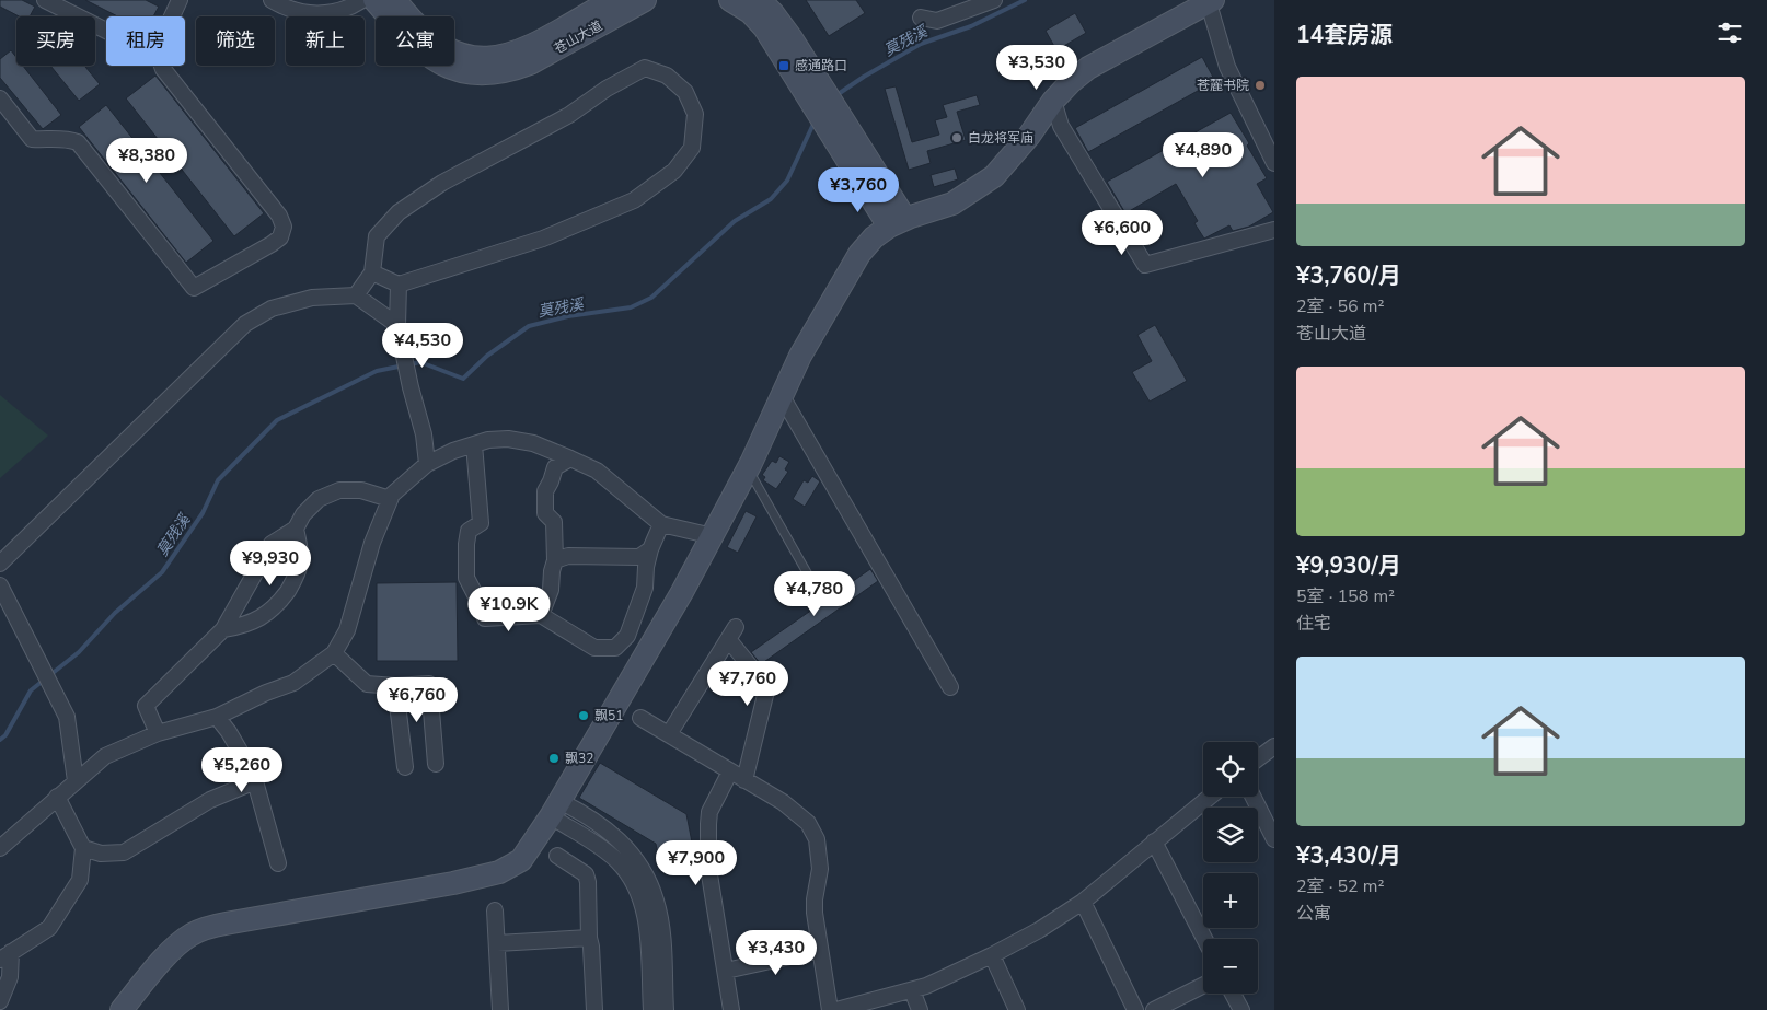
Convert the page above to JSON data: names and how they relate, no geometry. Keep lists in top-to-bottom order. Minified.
{"streets":{"main road":["苍山大道"]},"water":["莫残溪"],"places":{"transit":["感通路口"],"other":["苍麓书院","白龙将军庙","飘51","飘32"]},"page":{"heading":"14套房源","chip":["买房","租房","筛选","新上","公寓"],"price":["¥3,530","¥4,890","¥8,380","¥3,760","¥6,600","¥4,530","¥9,930","¥4,780","¥10.9K","¥7,760","¥6,760","¥5,260","¥7,900","¥3,430"],"list":[{"name":"¥3,760/月","note":"2室 · 56 m² · 苍山大道"},{"name":"¥9,930/月","note":"5室 · 158 m² · 住宅"},{"name":"¥3,430/月","note":"2室 · 52 m² · 公寓"}],"map_buttons":["+","−"]}}
